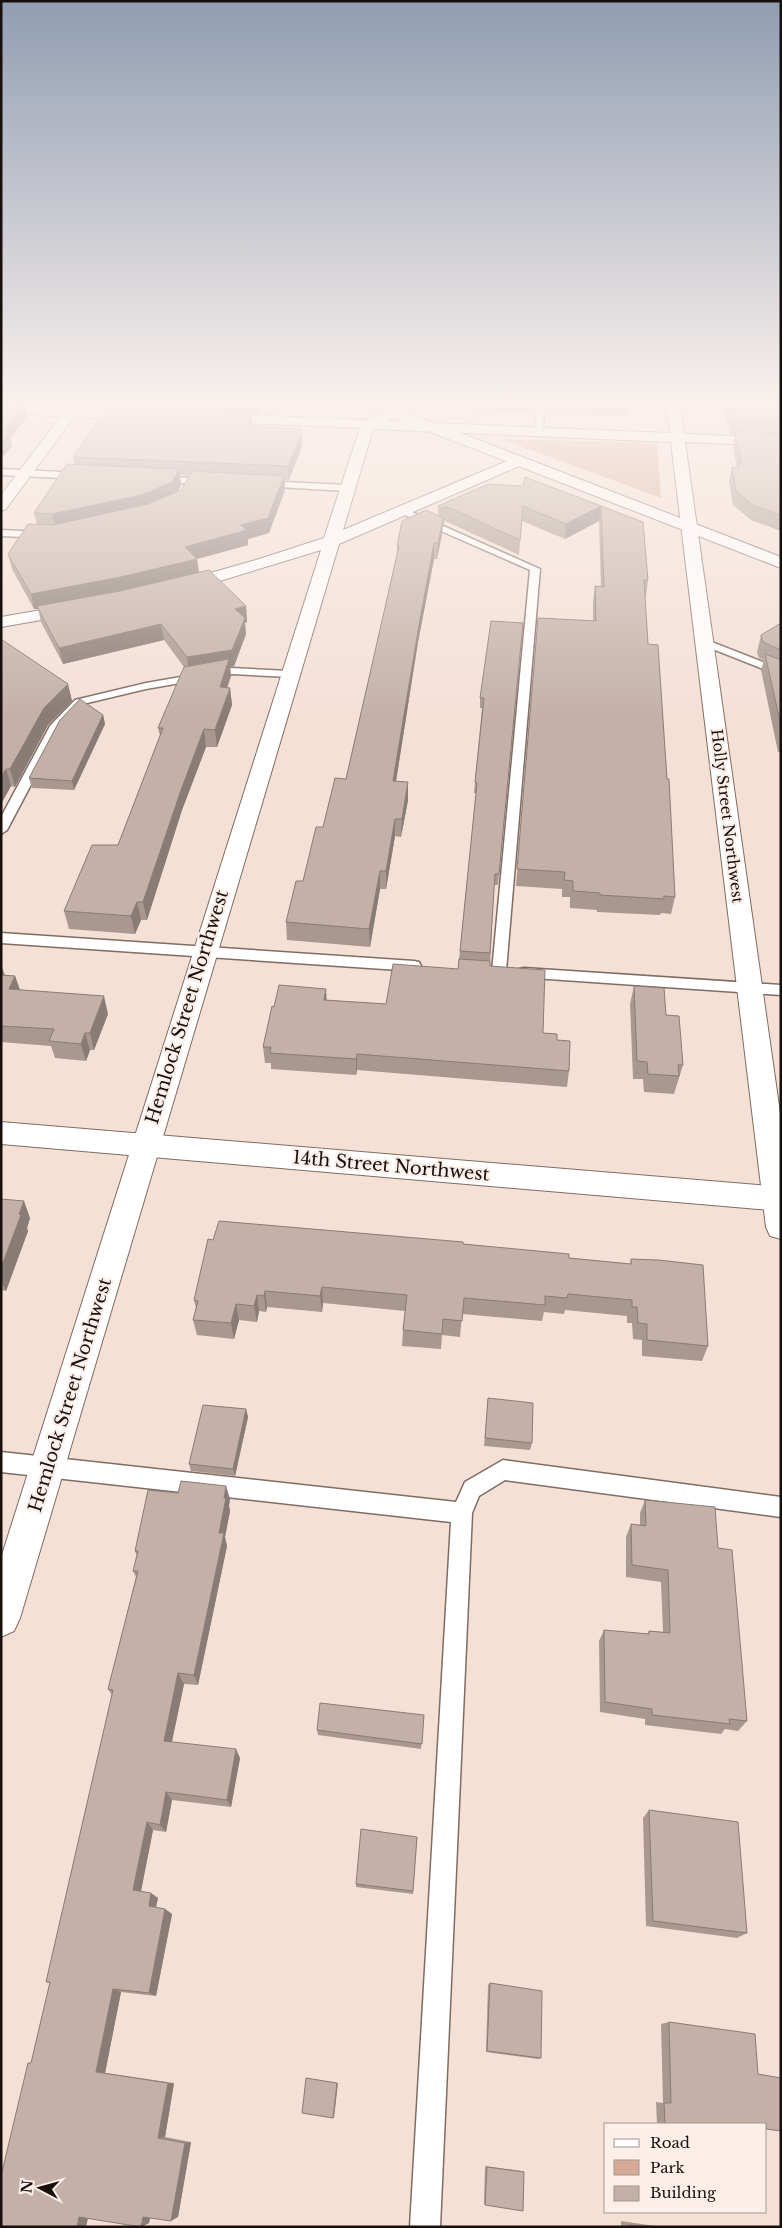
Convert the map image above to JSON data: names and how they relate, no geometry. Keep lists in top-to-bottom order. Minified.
{"streets":{"street":["Holly Street Northwest","Hemlock Street Northwest","14th Street Northwest"]},"crossings":[["Holly Street Northwest","14th Street Northwest"],["Hemlock Street Northwest","14th Street Northwest"]],"legend":["Road","Park","Building"],"north":"left"}
